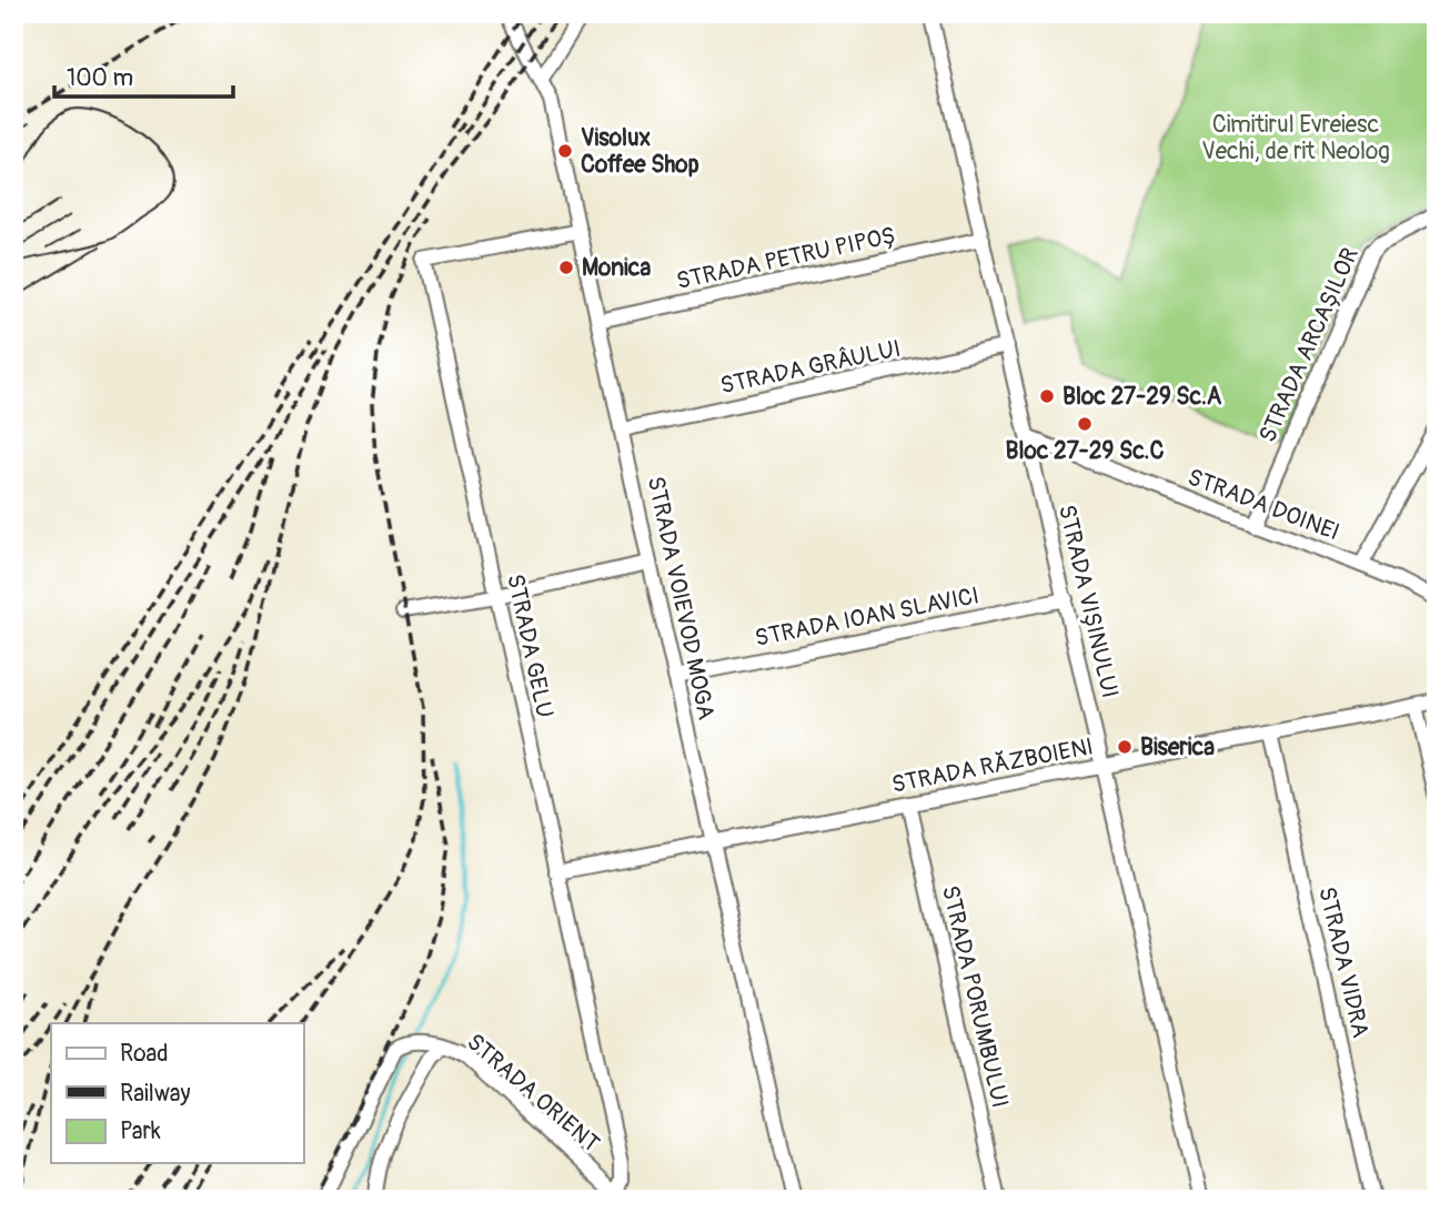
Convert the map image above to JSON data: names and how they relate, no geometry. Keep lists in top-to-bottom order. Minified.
{"streets":{"street":["STRADA PETRU PIPOȘ","STRADA ARCAȘILOR","STRADA GRÂULUI","STRADA DOINEI","STRADA VOIEVOD MOGA","STRADA VIȘINULUI","STRADA IOAN SLAVICI","STRADA GELU","STRADA RĂZBOIENI","STRADA VIDRA","STRADA PORUMBULUI","STRADA ORIENT"]},"crossings":[["STRADA PETRU PIPOȘ","STRADA VOIEVOD MOGA"],["STRADA PETRU PIPOȘ","STRADA VIȘINULUI"],["STRADA ARCAȘILOR","STRADA DOINEI"],["STRADA GRÂULUI","STRADA VOIEVOD MOGA"],["STRADA GRÂULUI","STRADA VIȘINULUI"],["STRADA DOINEI","STRADA VIȘINULUI"],["STRADA VOIEVOD MOGA","STRADA IOAN SLAVICI"],["STRADA VOIEVOD MOGA","STRADA GELU"],["STRADA VOIEVOD MOGA","STRADA RĂZBOIENI"],["STRADA VIȘINULUI","STRADA IOAN SLAVICI"],["STRADA VIȘINULUI","STRADA RĂZBOIENI"],["STRADA GELU","STRADA RĂZBOIENI"],["STRADA GELU","STRADA ORIENT"],["STRADA RĂZBOIENI","STRADA VIDRA"],["STRADA RĂZBOIENI","STRADA PORUMBULUI"]],"parks":["Cimitirul Evreiesc Vechi, de rit Neolog"],"places":["Visolux Coffee Shop","Monica","Bloc 27-29 Sc.A","Bloc 27-29 Sc.C","Biserica"],"legend":["Road","Railway","Park"],"scale_bar":"100 m"}
